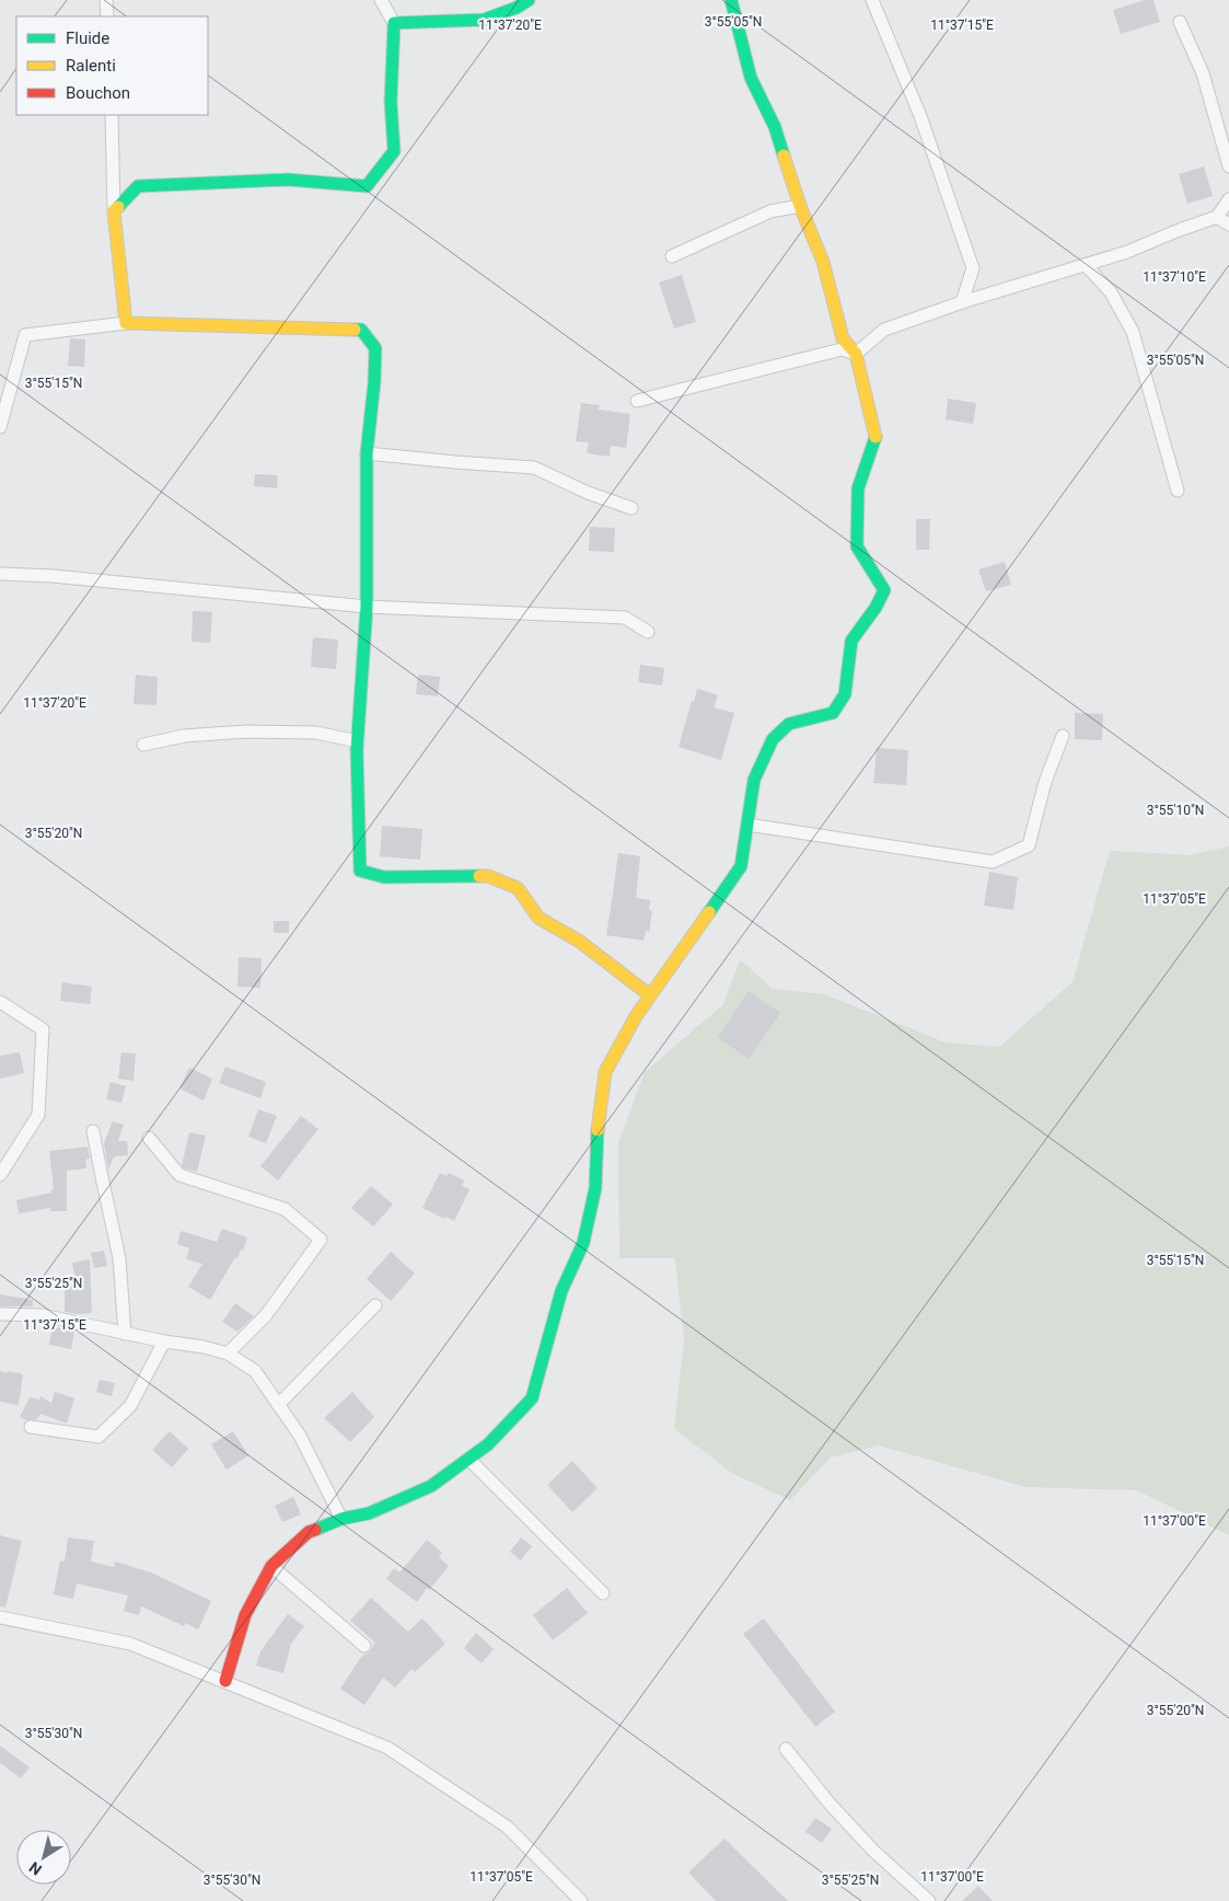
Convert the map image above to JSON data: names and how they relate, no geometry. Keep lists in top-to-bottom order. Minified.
{"legend":["Fluide","Ralenti","Bouchon"],"north":"bottom left","coordinates":["3°55'05\"N","11°37'20\"E","11°37'15\"E","11°37'10\"E","3°55'15\"N","3°55'10\"N","3°55'20\"N","11°37'05\"E","3°55'25\"N","11°37'00\"E","3°55'30\"N"]}
